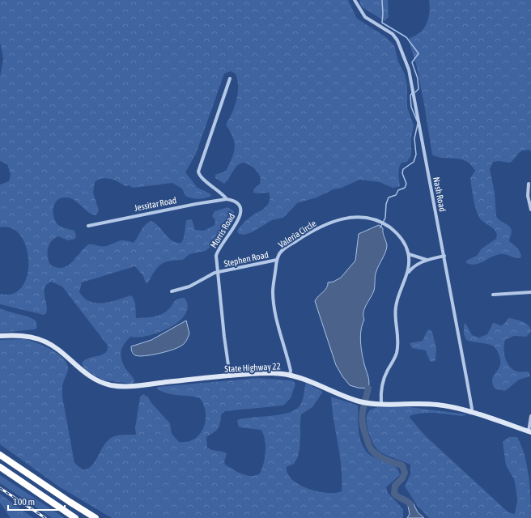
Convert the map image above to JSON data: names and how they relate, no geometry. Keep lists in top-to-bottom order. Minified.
{"streets":{"main road":["State Highway 22"],"street":["Nash Road","Jessitar Road","Morris Road","Valeria Circle","Stephen Road"]},"crossings":[["Nash Road","Valeria Circle"],["Nash Road","State Highway 22"],["Jessitar Road","Morris Road"],["Morris Road","Stephen Road"],["Morris Road","State Highway 22"],["Valeria Circle","Stephen Road"],["Valeria Circle","State Highway 22"]],"scale_bar":"100 m"}
